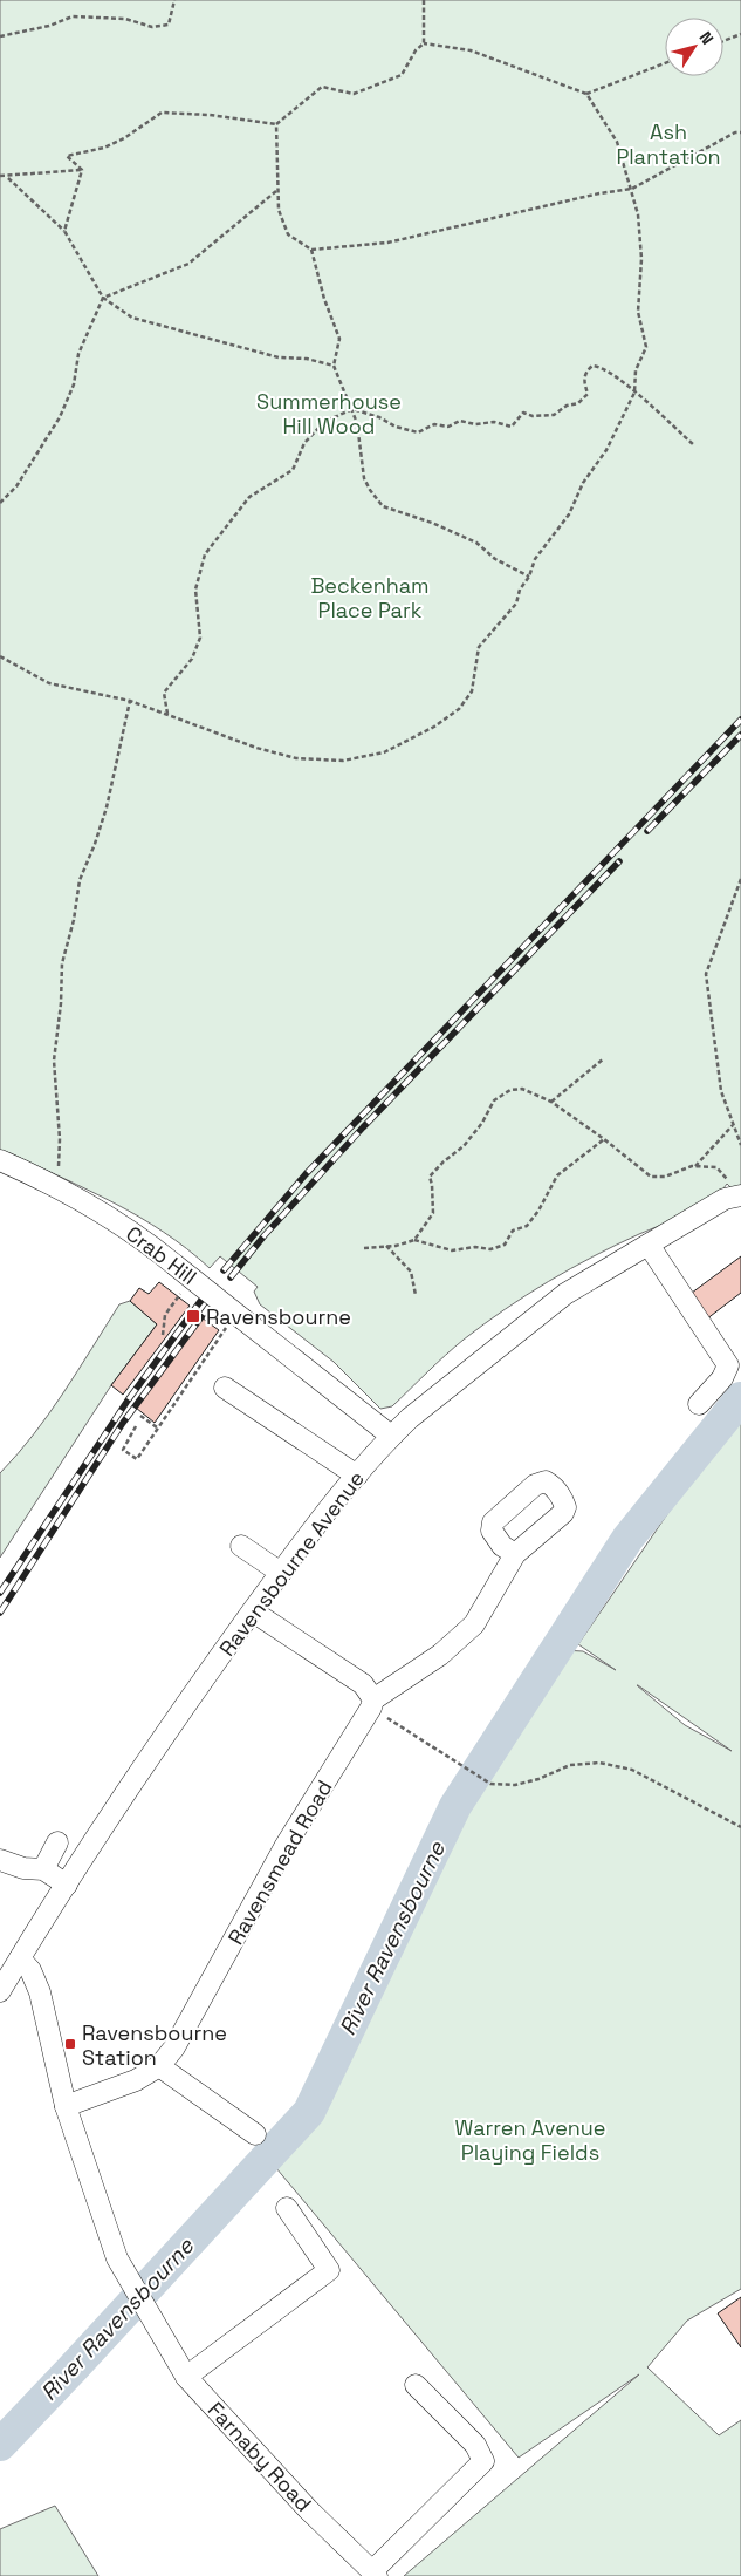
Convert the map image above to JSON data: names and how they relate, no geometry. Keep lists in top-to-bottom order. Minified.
{"streets":{"street":["Crab Hill","Ravensbourne Avenue","Ravensmead Road","Farnaby Road"]},"crossings":[["Crab Hill","Ravensbourne Avenue"],["Ravensmead Road","Farnaby Road"]],"water":["River Ravensbourne"],"parks":["Ash Plantation","Summerhouse Hill Wood","Beckenham Place Park","Warren Avenue Playing Fields"],"places":{"transit":["Ravensbourne","Ravensbourne Station"]},"north":"top right"}
